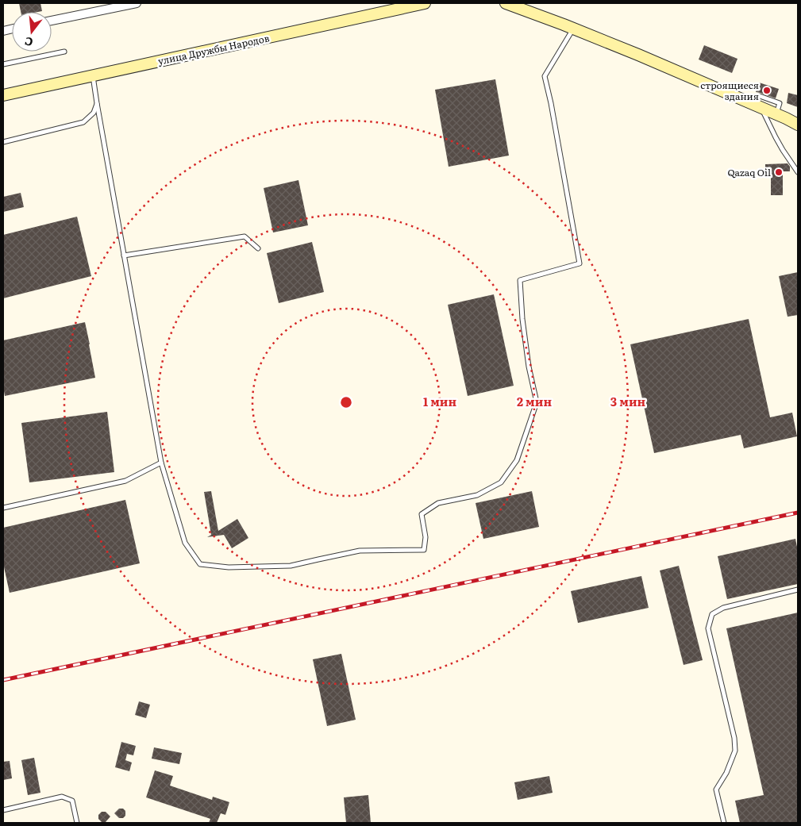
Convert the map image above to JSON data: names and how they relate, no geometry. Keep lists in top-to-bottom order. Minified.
{"streets":{"street":["улица Дружбы Народов"]},"places":["строящиеся здания","Qazaq Oil"],"north":"bottom","rings":["1 мин","2 мин","3 мин"]}
